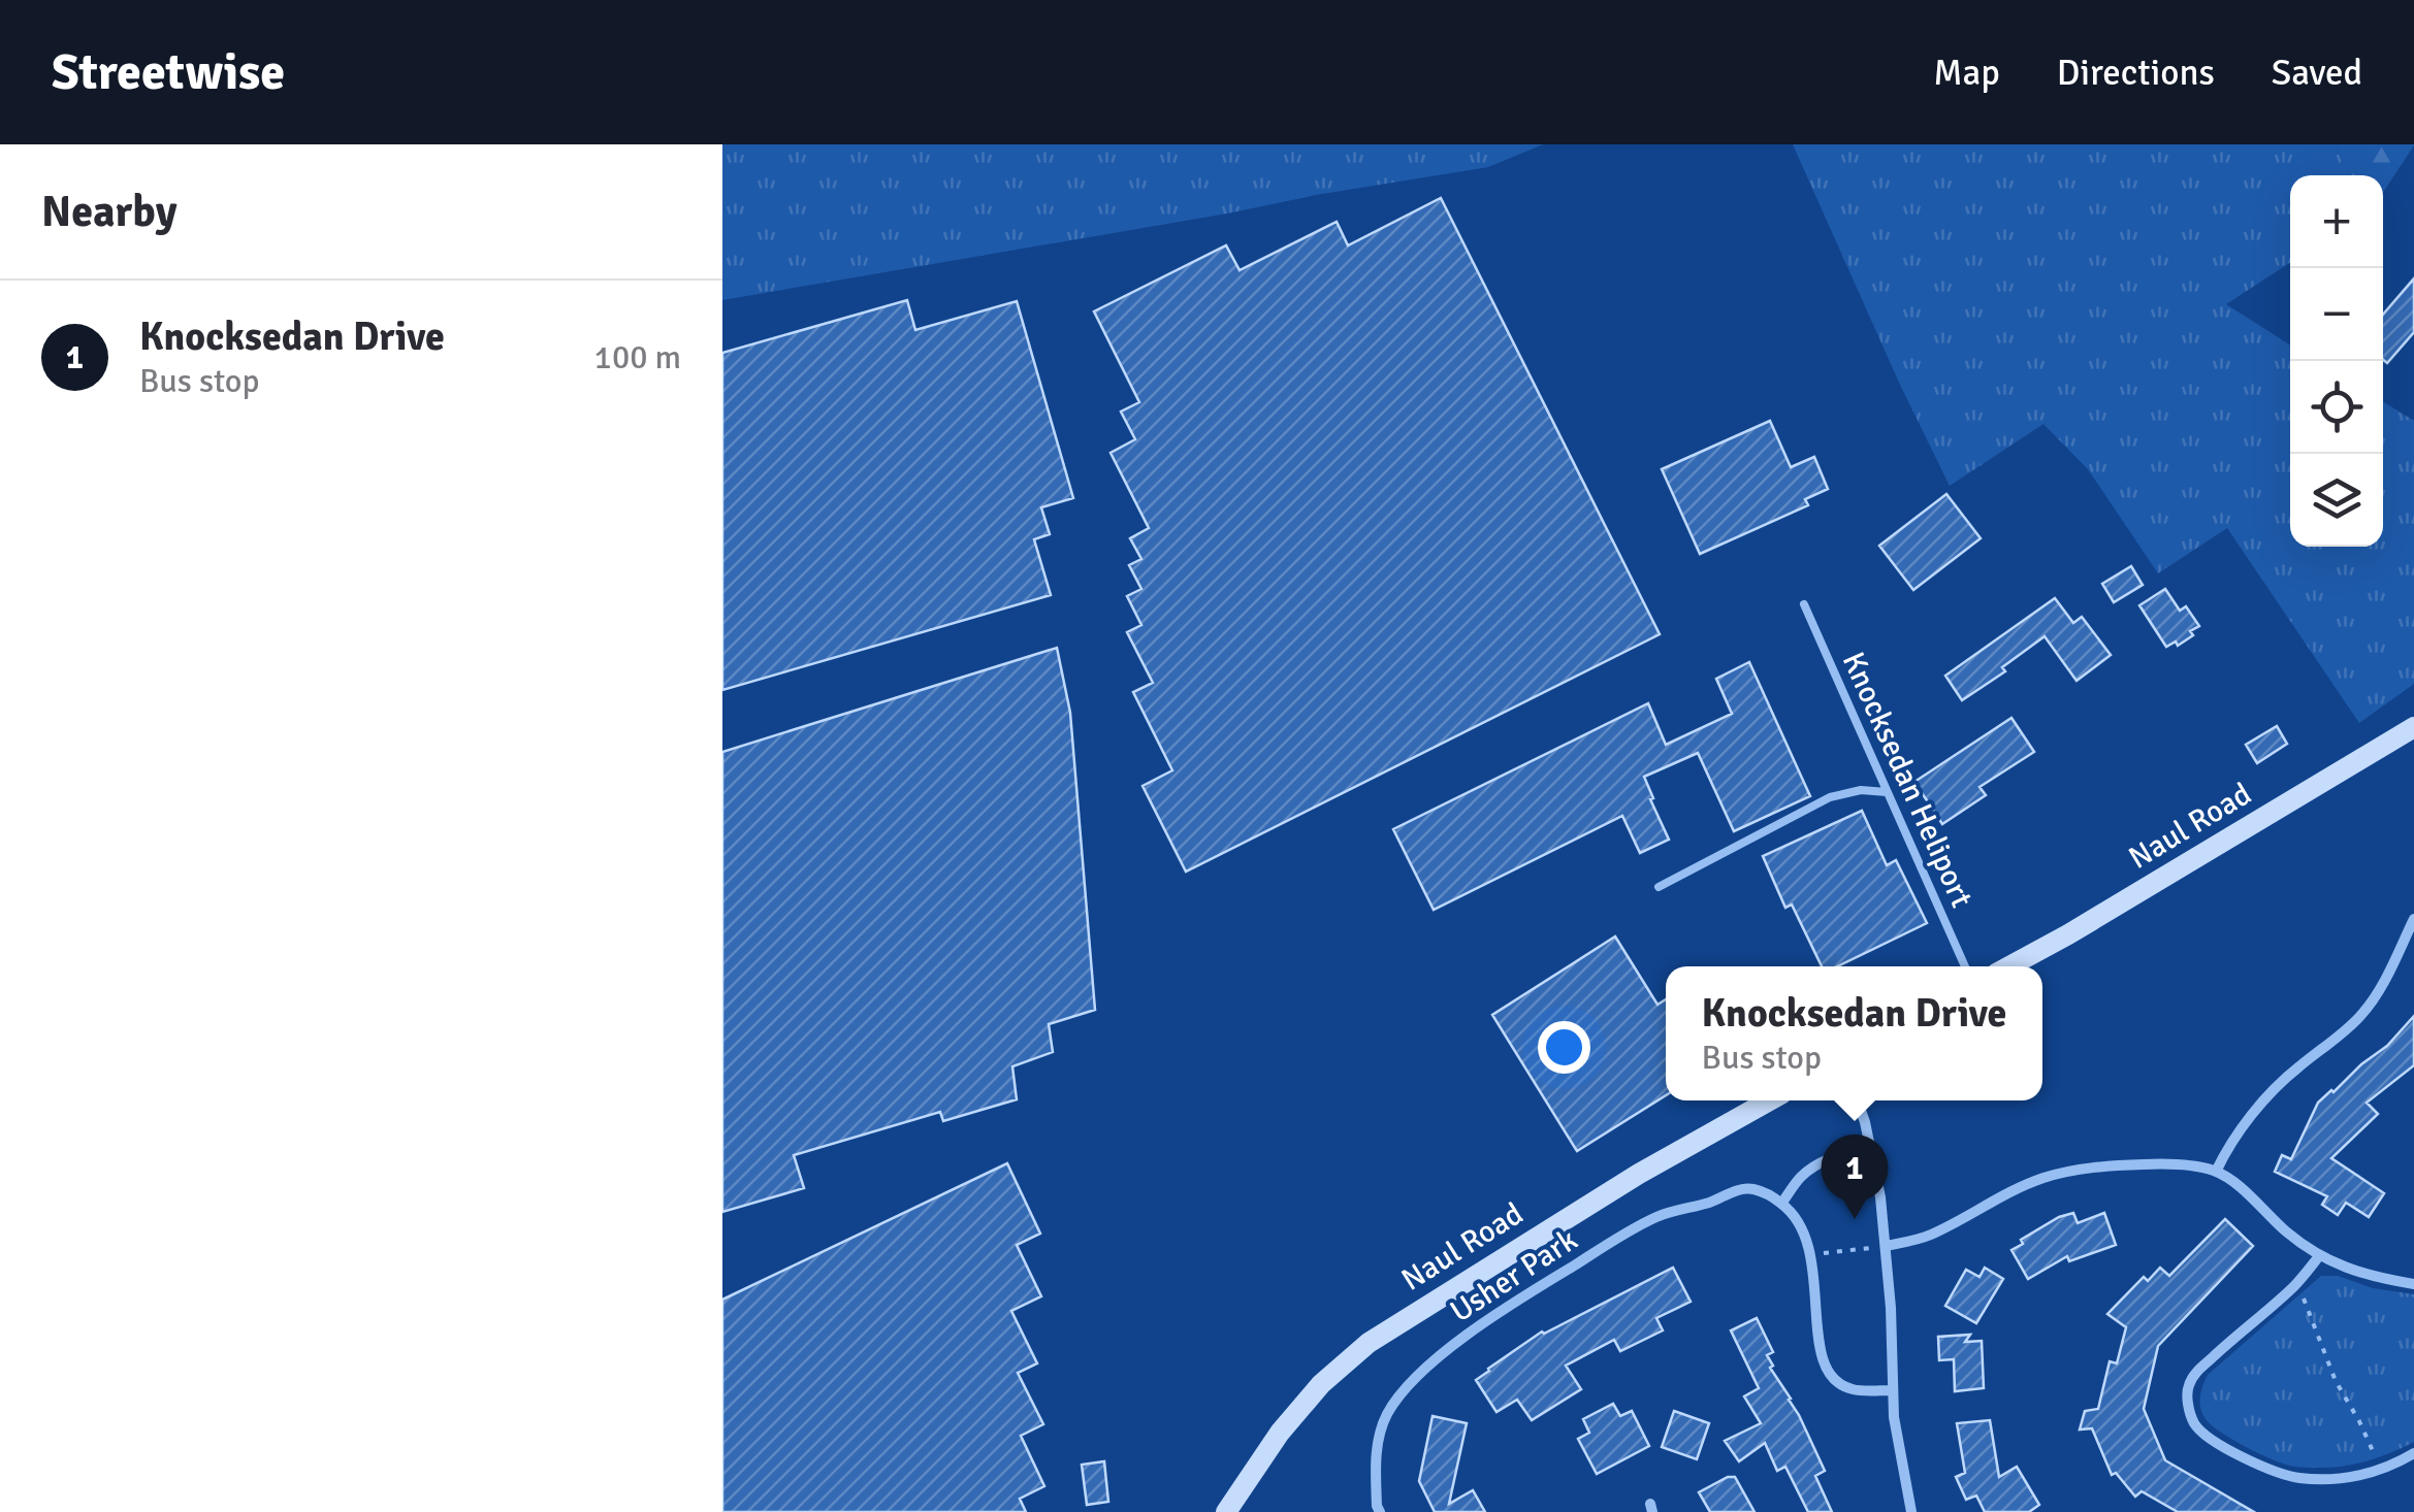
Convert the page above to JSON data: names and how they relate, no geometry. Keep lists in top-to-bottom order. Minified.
{"streets":{"main road":["Naul Road"],"street":["Usher Park"],"lane":["Knocksedan Heliport"]},"page":{"header":"Streetwise","nav":["Map","Directions","Saved"],"heading":"Nearby","map_buttons":["+","−"],"list":[{"mark":"1","name":"Knocksedan Drive","note":"Bus stop","value":"100 m"}],"popup":["Knocksedan Drive","Bus stop"],"pins":"1"}}
